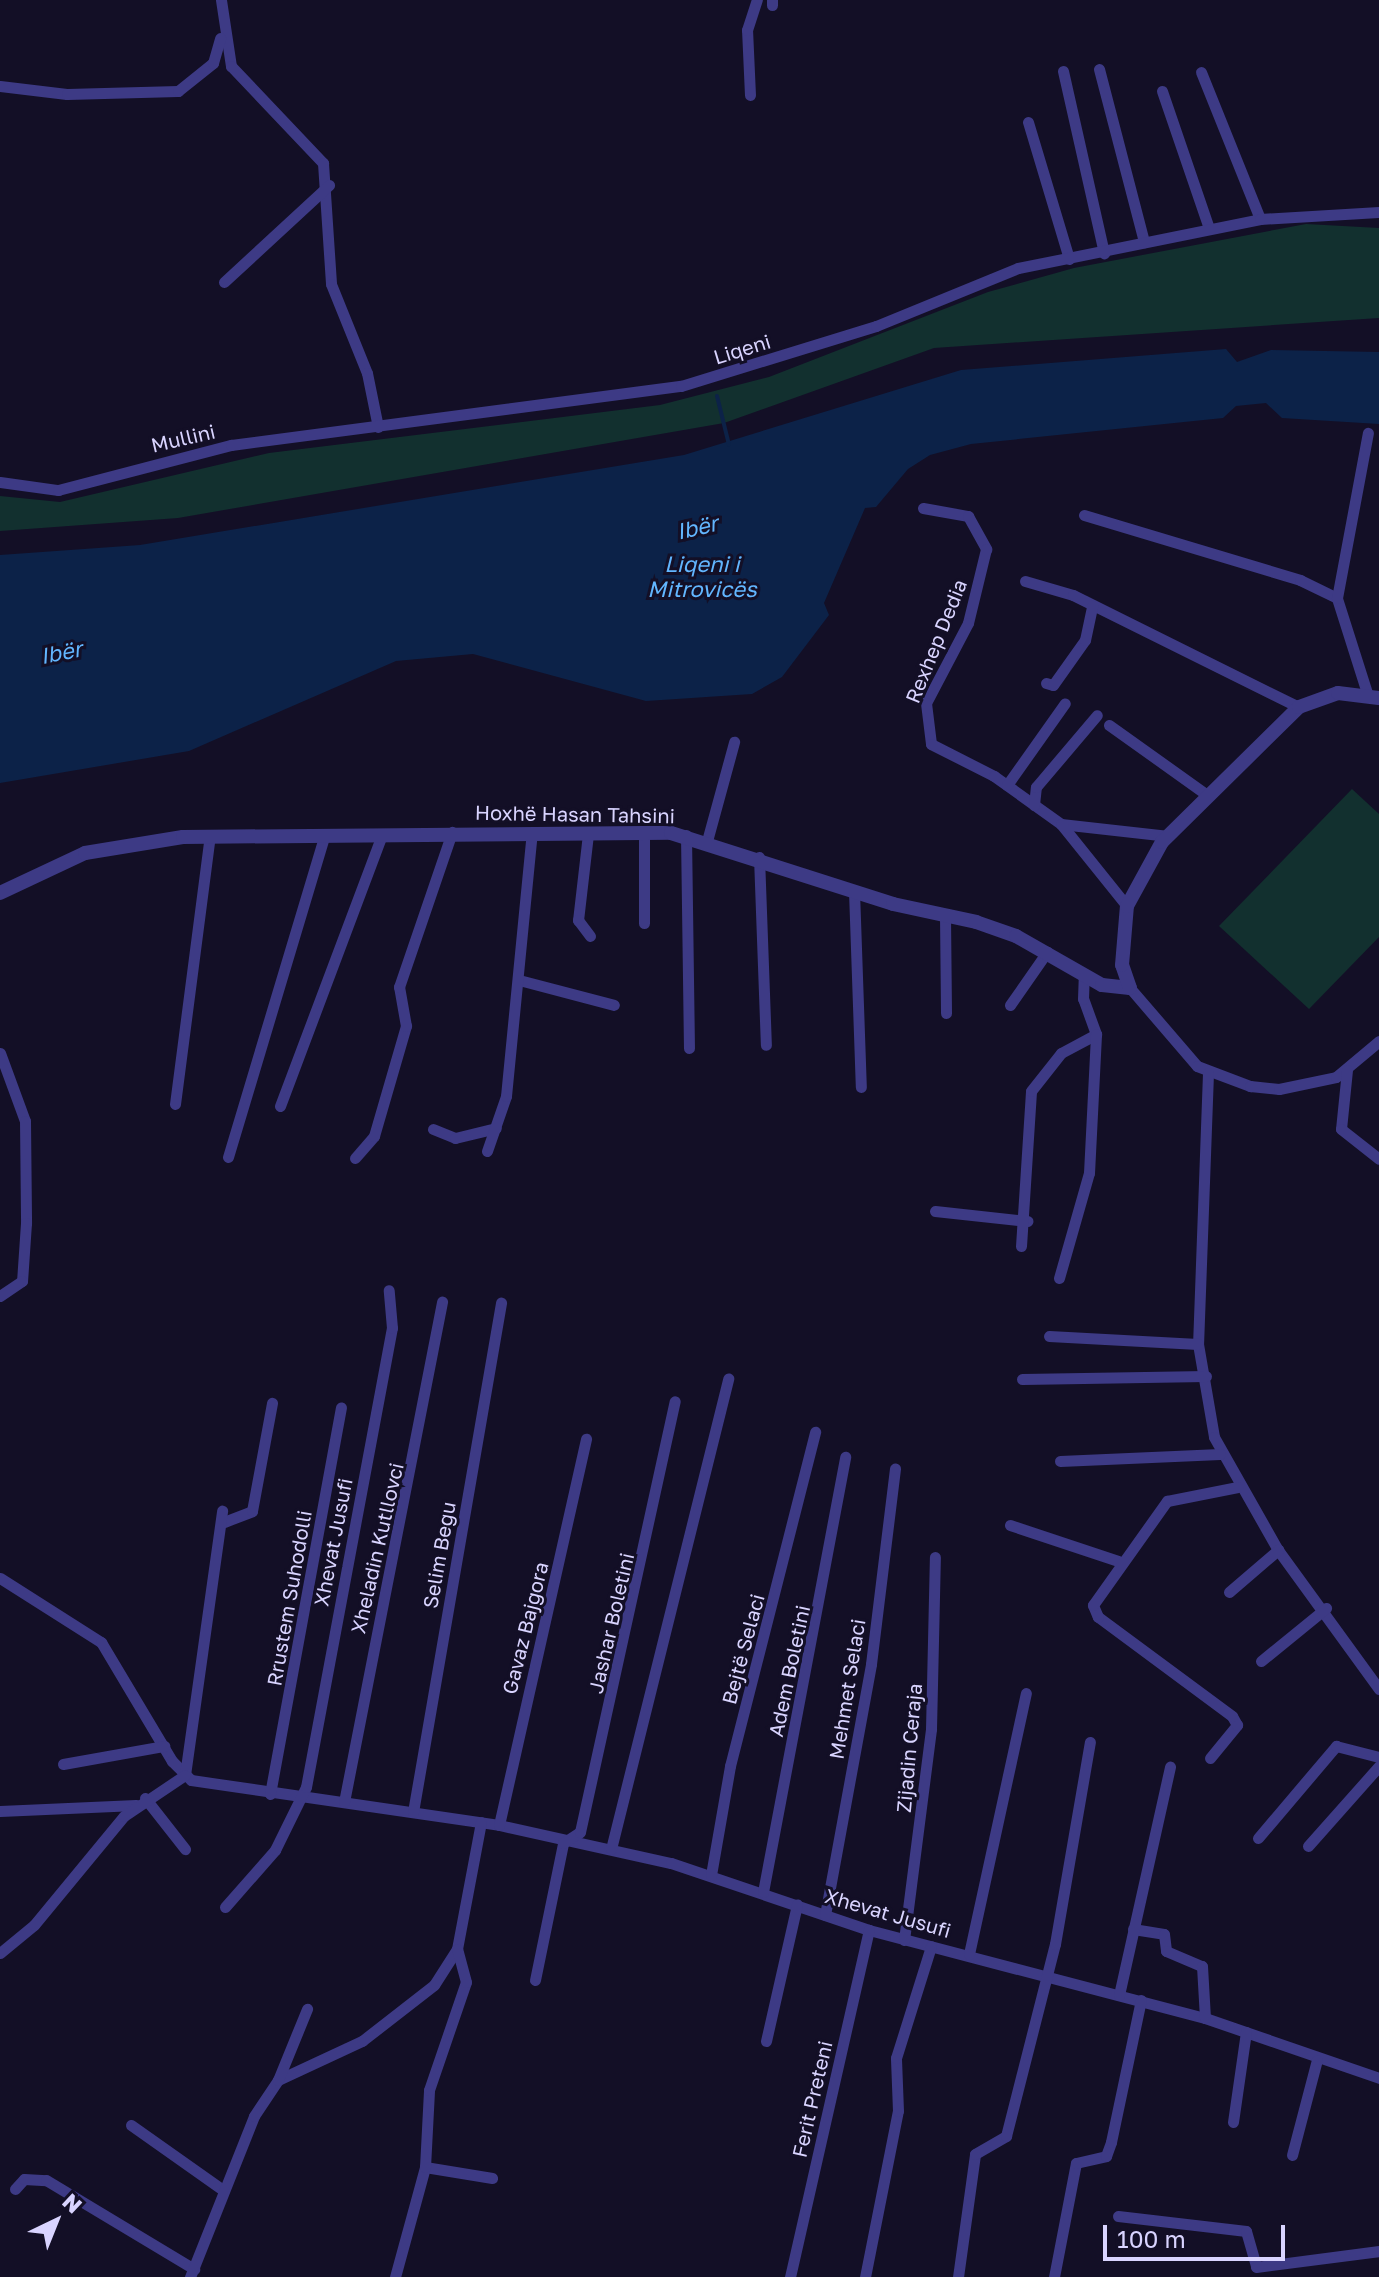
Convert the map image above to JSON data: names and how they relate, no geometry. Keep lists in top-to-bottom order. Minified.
{"streets":{"street":["Liqeni","Mullini","Rexhep Dedia","Hoxhë Hasan Tahsini","Xhevat Jusufi","Xheladin Kutllovci","Selim Begu","Rrustem Suhodolli","Jashar Boletini","Gavaz Bajgora","Bejtë Selaci","Adem Boletini","Mehmet Selaci","Zijadin Ceraja","Ferit Preteni"]},"crossings":[["Liqeni","Mullini"],["Xhevat Jusufi","Xheladin Kutllovci"],["Xhevat Jusufi","Selim Begu"],["Xhevat Jusufi","Rrustem Suhodolli"],["Xhevat Jusufi","Jashar Boletini"],["Xhevat Jusufi","Gavaz Bajgora"],["Xhevat Jusufi","Bejtë Selaci"],["Xhevat Jusufi","Adem Boletini"],["Xhevat Jusufi","Mehmet Selaci"],["Xhevat Jusufi","Zijadin Ceraja"],["Xhevat Jusufi","Ferit Preteni"]],"water":["Ibër","Liqeni i Mitrovicës"],"scale_bar":"100 m","north":"top right"}
